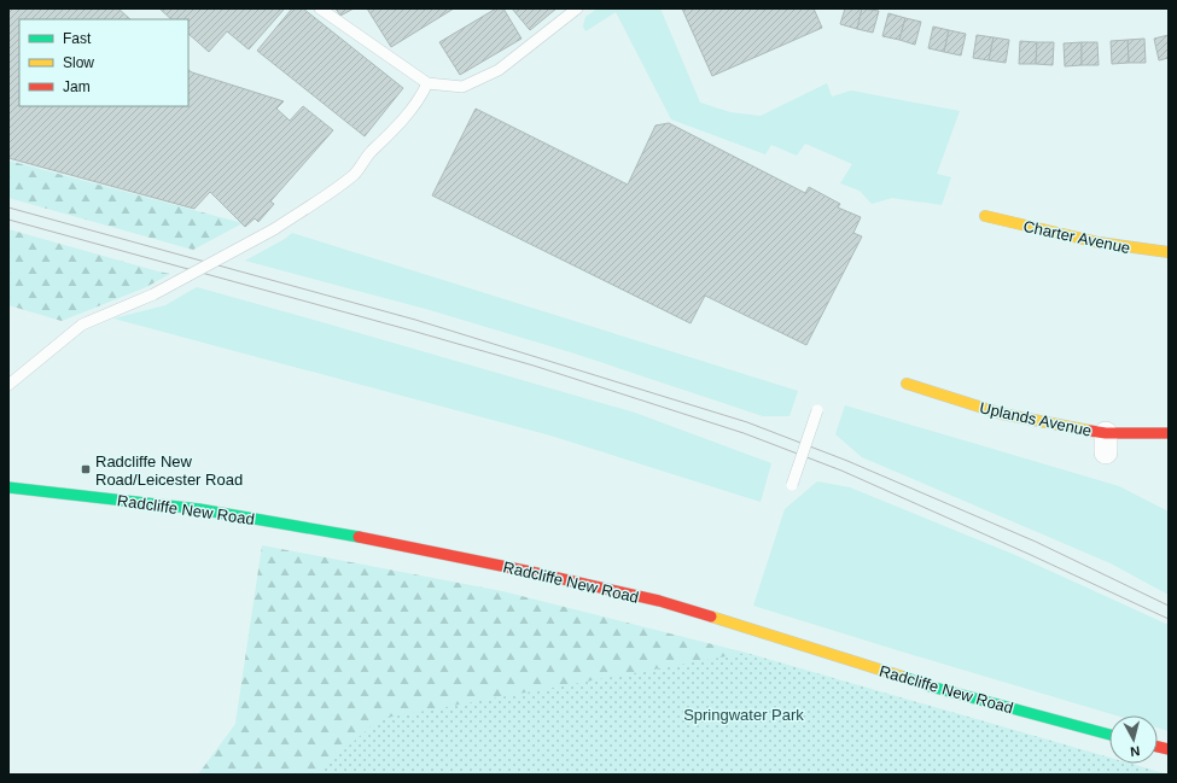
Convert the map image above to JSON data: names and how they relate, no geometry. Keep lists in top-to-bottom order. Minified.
{"streets":{"main road":["Charter Avenue","Uplands Avenue","Radcliffe New Road"]},"parks":["Springwater Park"],"places":{"transit":["Radcliffe New Road/Leicester Road"]},"legend":["Fast","Slow","Jam"],"north":"bottom"}
